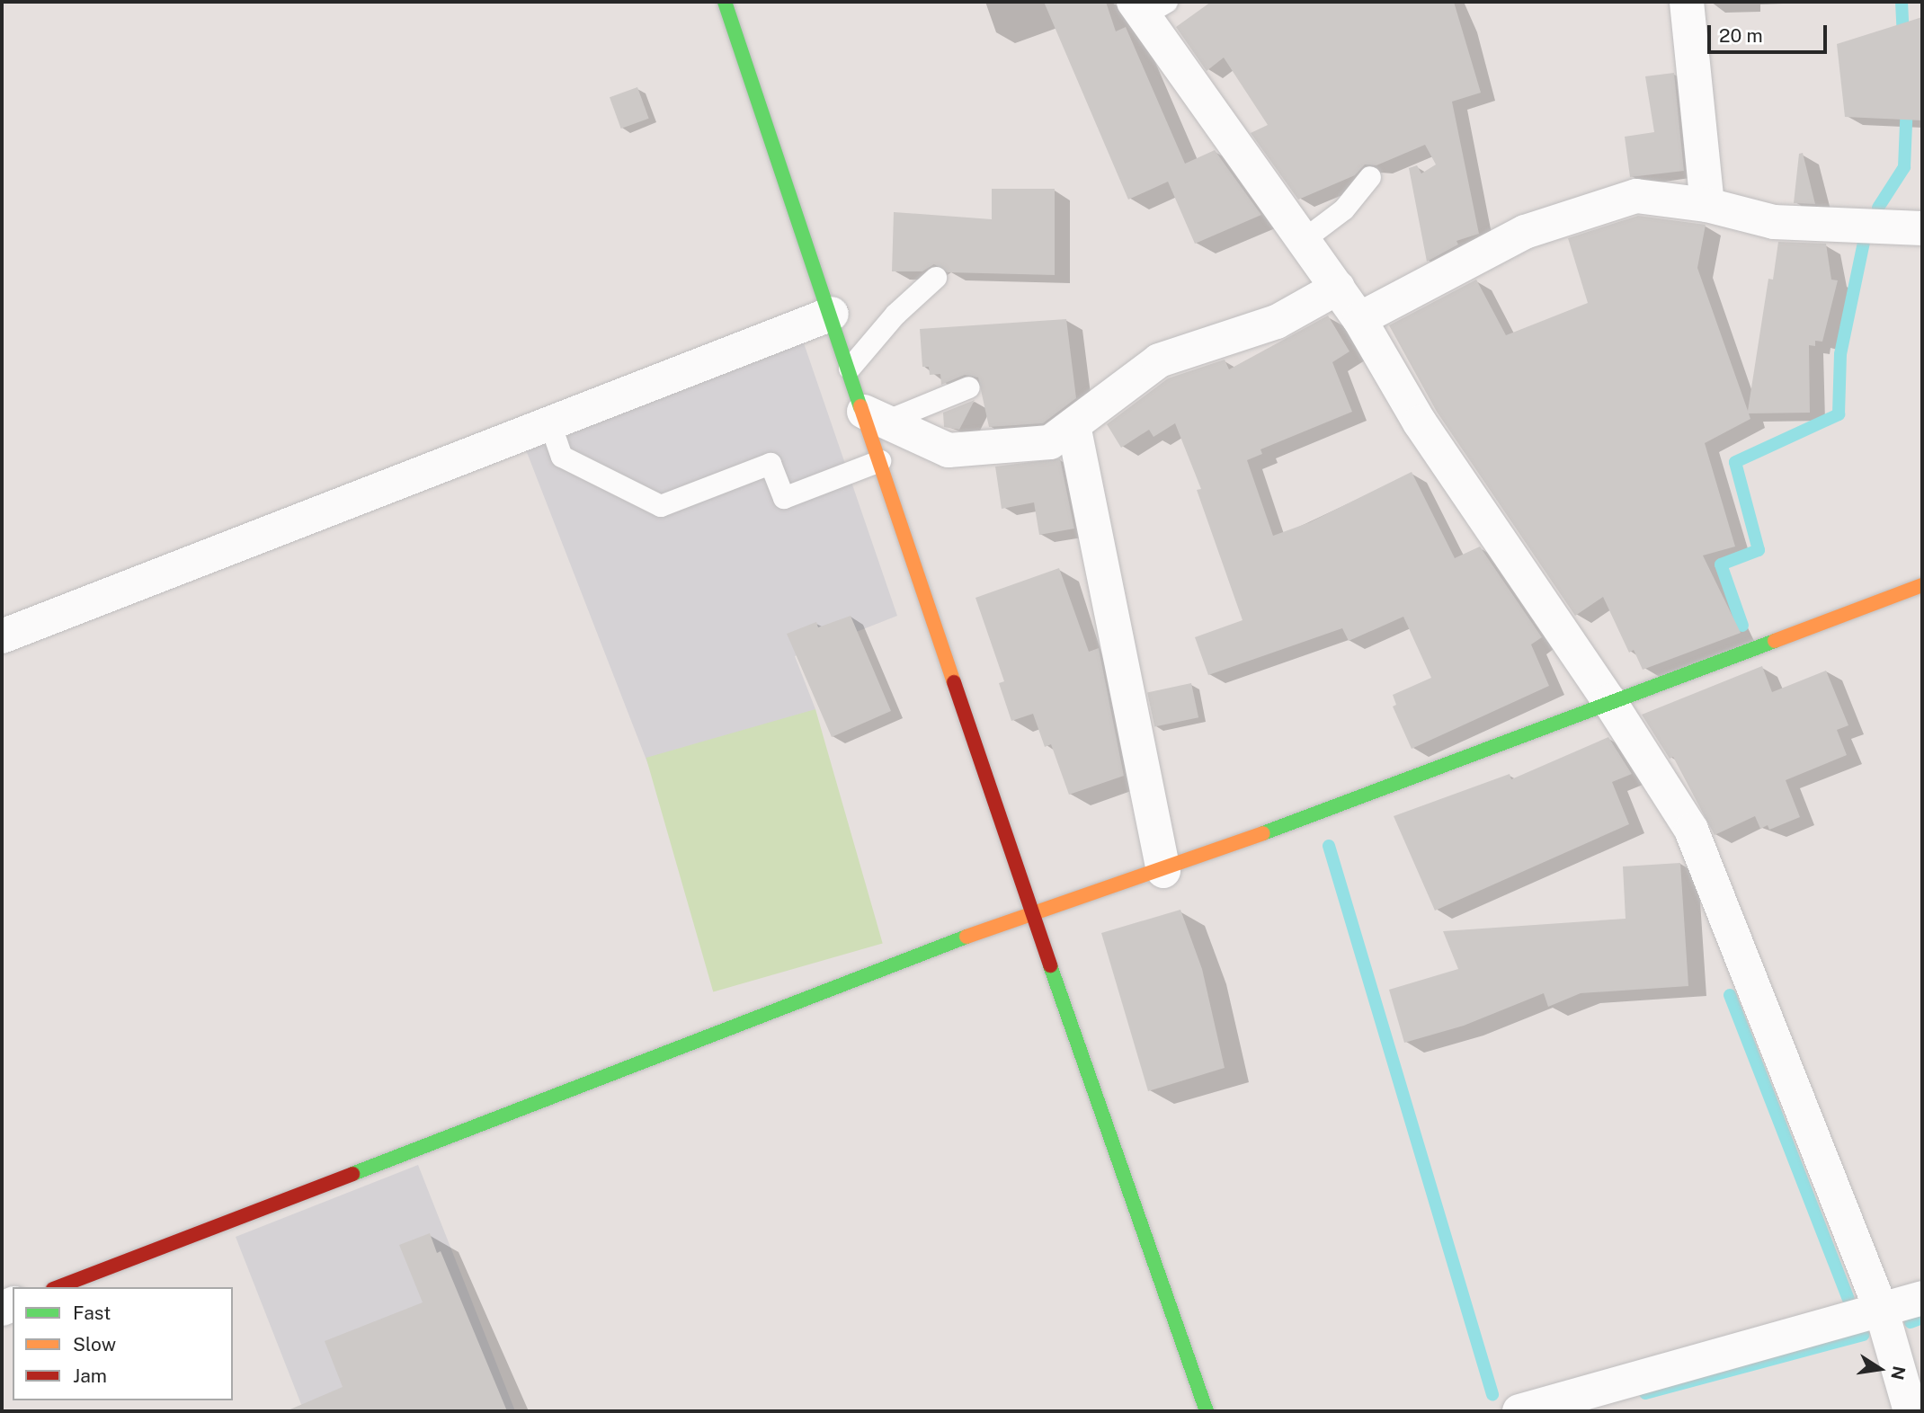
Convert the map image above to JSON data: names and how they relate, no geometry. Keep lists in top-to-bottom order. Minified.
{"legend":["Fast","Slow","Jam"],"scale_bar":"20 m","north":"right"}
